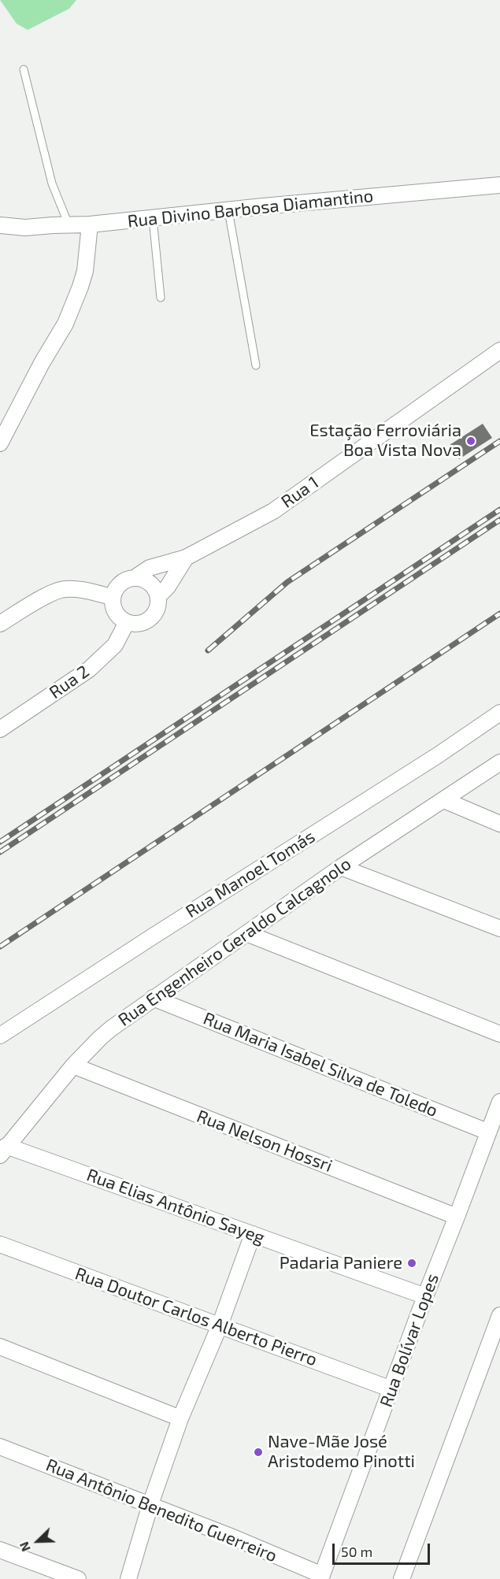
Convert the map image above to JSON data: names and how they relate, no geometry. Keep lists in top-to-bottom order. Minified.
{"streets":{"street":["Rua Divino Barbosa Diamantino","Rua 1","Rua 2","Rua Manoel Tomás","Rua Engenheiro Geraldo Calcagnolo","Rua Maria Isabel Silva de Toledo","Rua Nelson Hossri","Rua Elias Antônio Sayeg","Rua Doutor Carlos Alberto Pierro","Rua Bolívar Lopes","Rua Antônio Benedito Guerreiro"]},"crossings":[["Rua 1","Rua 2"],["Rua Engenheiro Geraldo Calcagnolo","Rua Maria Isabel Silva de Toledo"],["Rua Engenheiro Geraldo Calcagnolo","Rua Nelson Hossri"],["Rua Engenheiro Geraldo Calcagnolo","Rua Elias Antônio Sayeg"],["Rua Maria Isabel Silva de Toledo","Rua Bolívar Lopes"],["Rua Nelson Hossri","Rua Bolívar Lopes"],["Rua Elias Antônio Sayeg","Rua Bolívar Lopes"],["Rua Doutor Carlos Alberto Pierro","Rua Bolívar Lopes"],["Rua Bolívar Lopes","Rua Antônio Benedito Guerreiro"]],"places":["Estação Ferroviária Boa Vista Nova","Padaria Paniere","Nave-Mãe José Aristodemo Pinotti"],"scale_bar":"50 m","north":"bottom left"}
